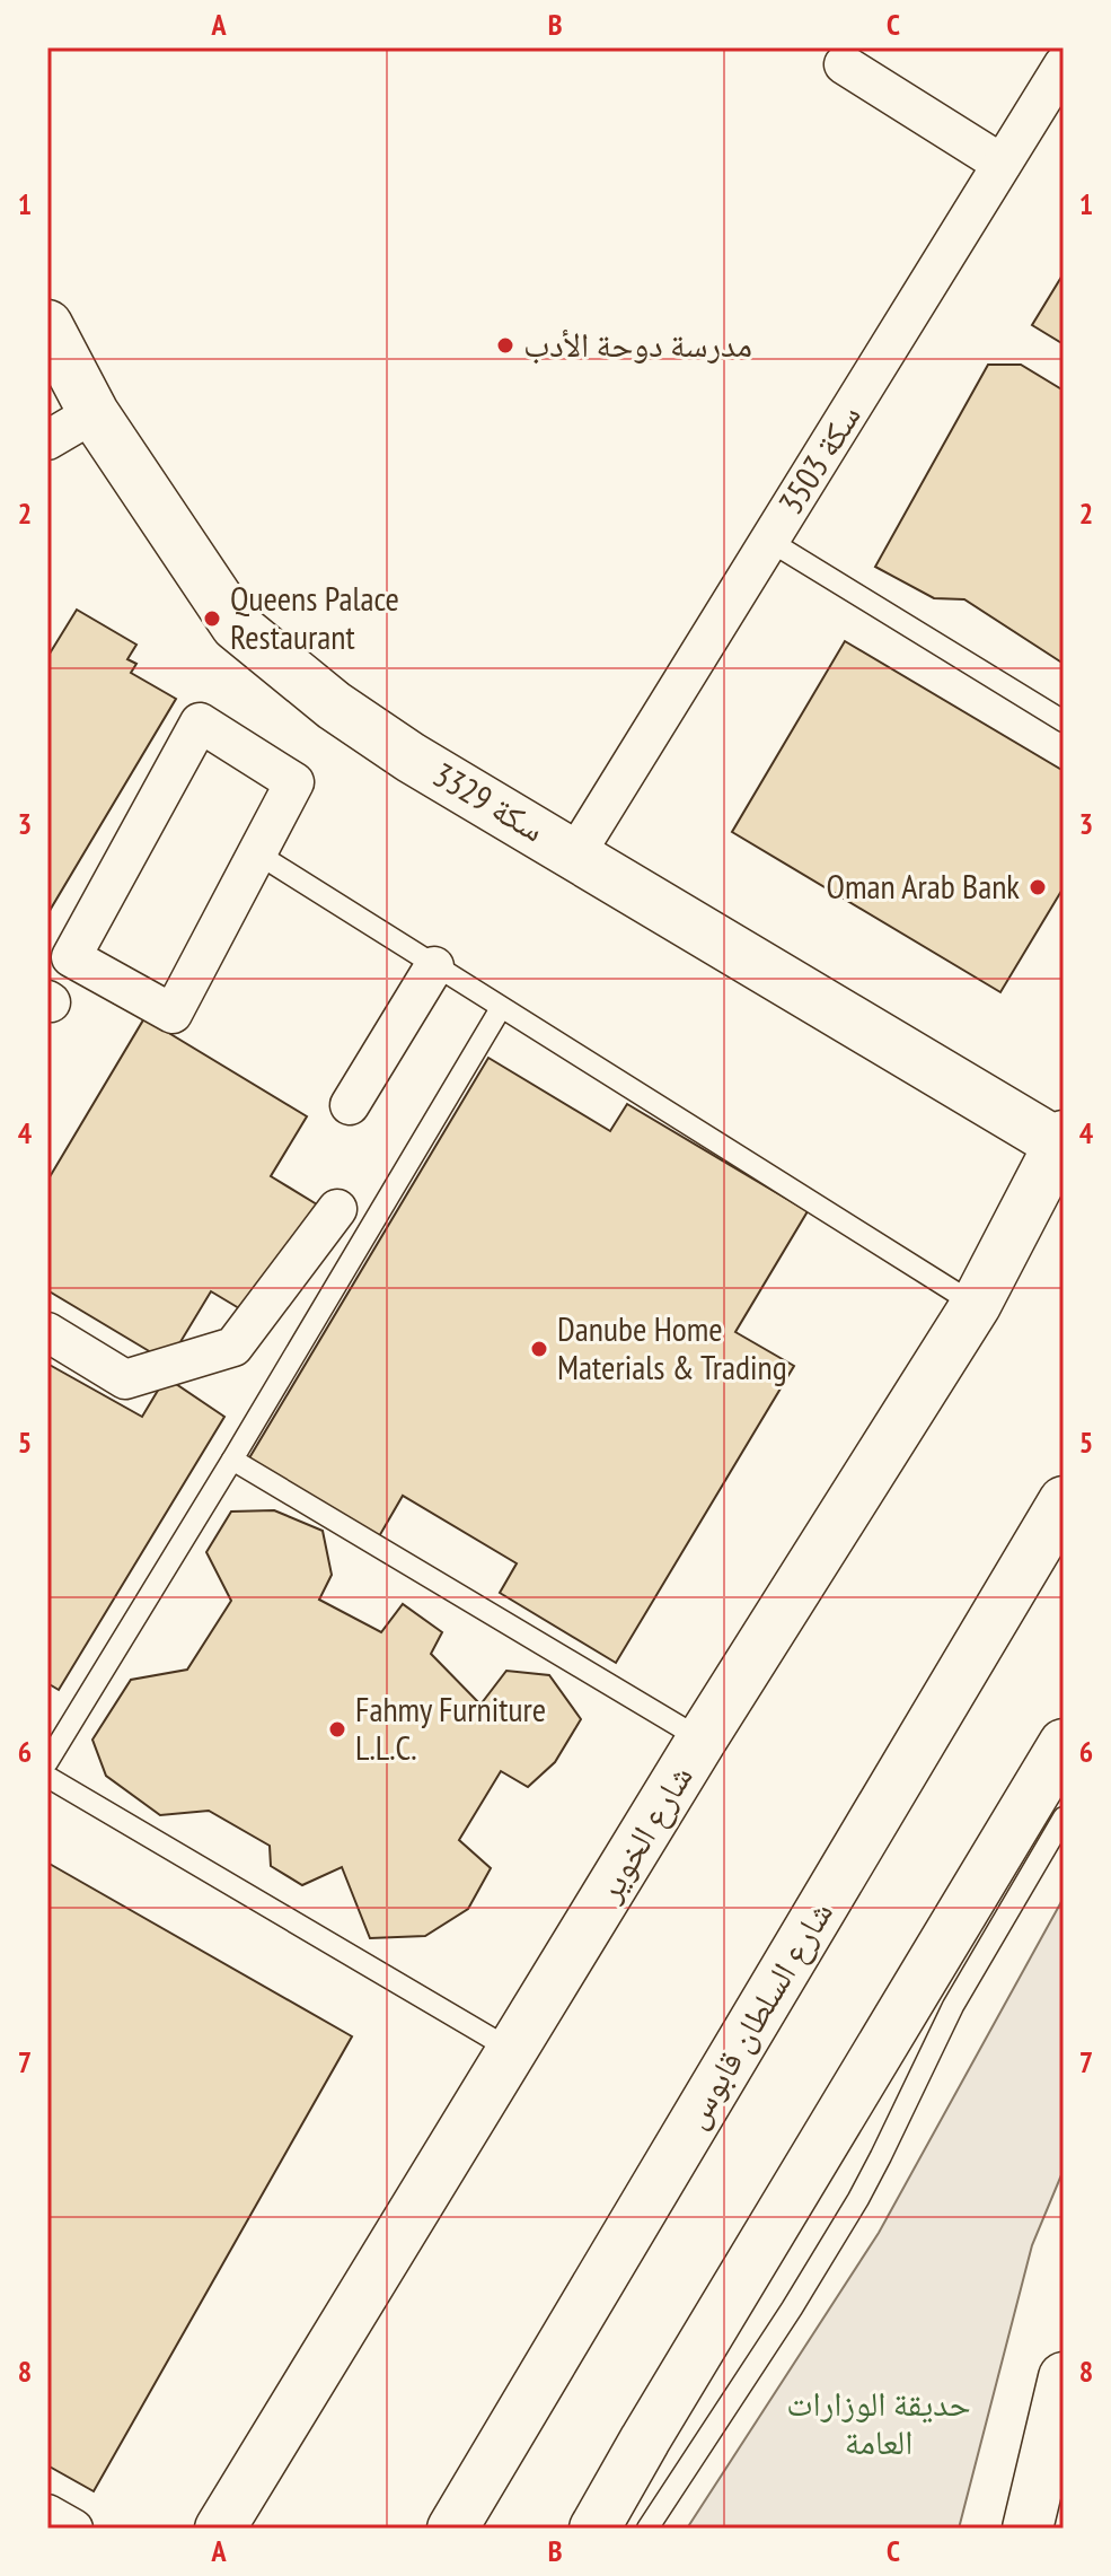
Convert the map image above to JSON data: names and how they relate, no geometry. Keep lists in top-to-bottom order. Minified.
{"streets":{"main road":["سكة 3329","شارع الخوير","شارع السلطان قابوس"],"street":["سكة 3503"]},"crossings":[["سكة 3503","سكة 3329"],["سكة 3329","شارع الخوير"]],"parks":["حديقة الوزارات العامة"],"places":["مدرسة دوحة الأدب","Queens Palace Restaurant","Oman Arab Bank","Danube Home Materials & Trading","Fahmy Furniture L.L.C."],"grid":{"columns":["A","B","C"],"rows":["1","2","3","4","5","6","7","8"]}}
